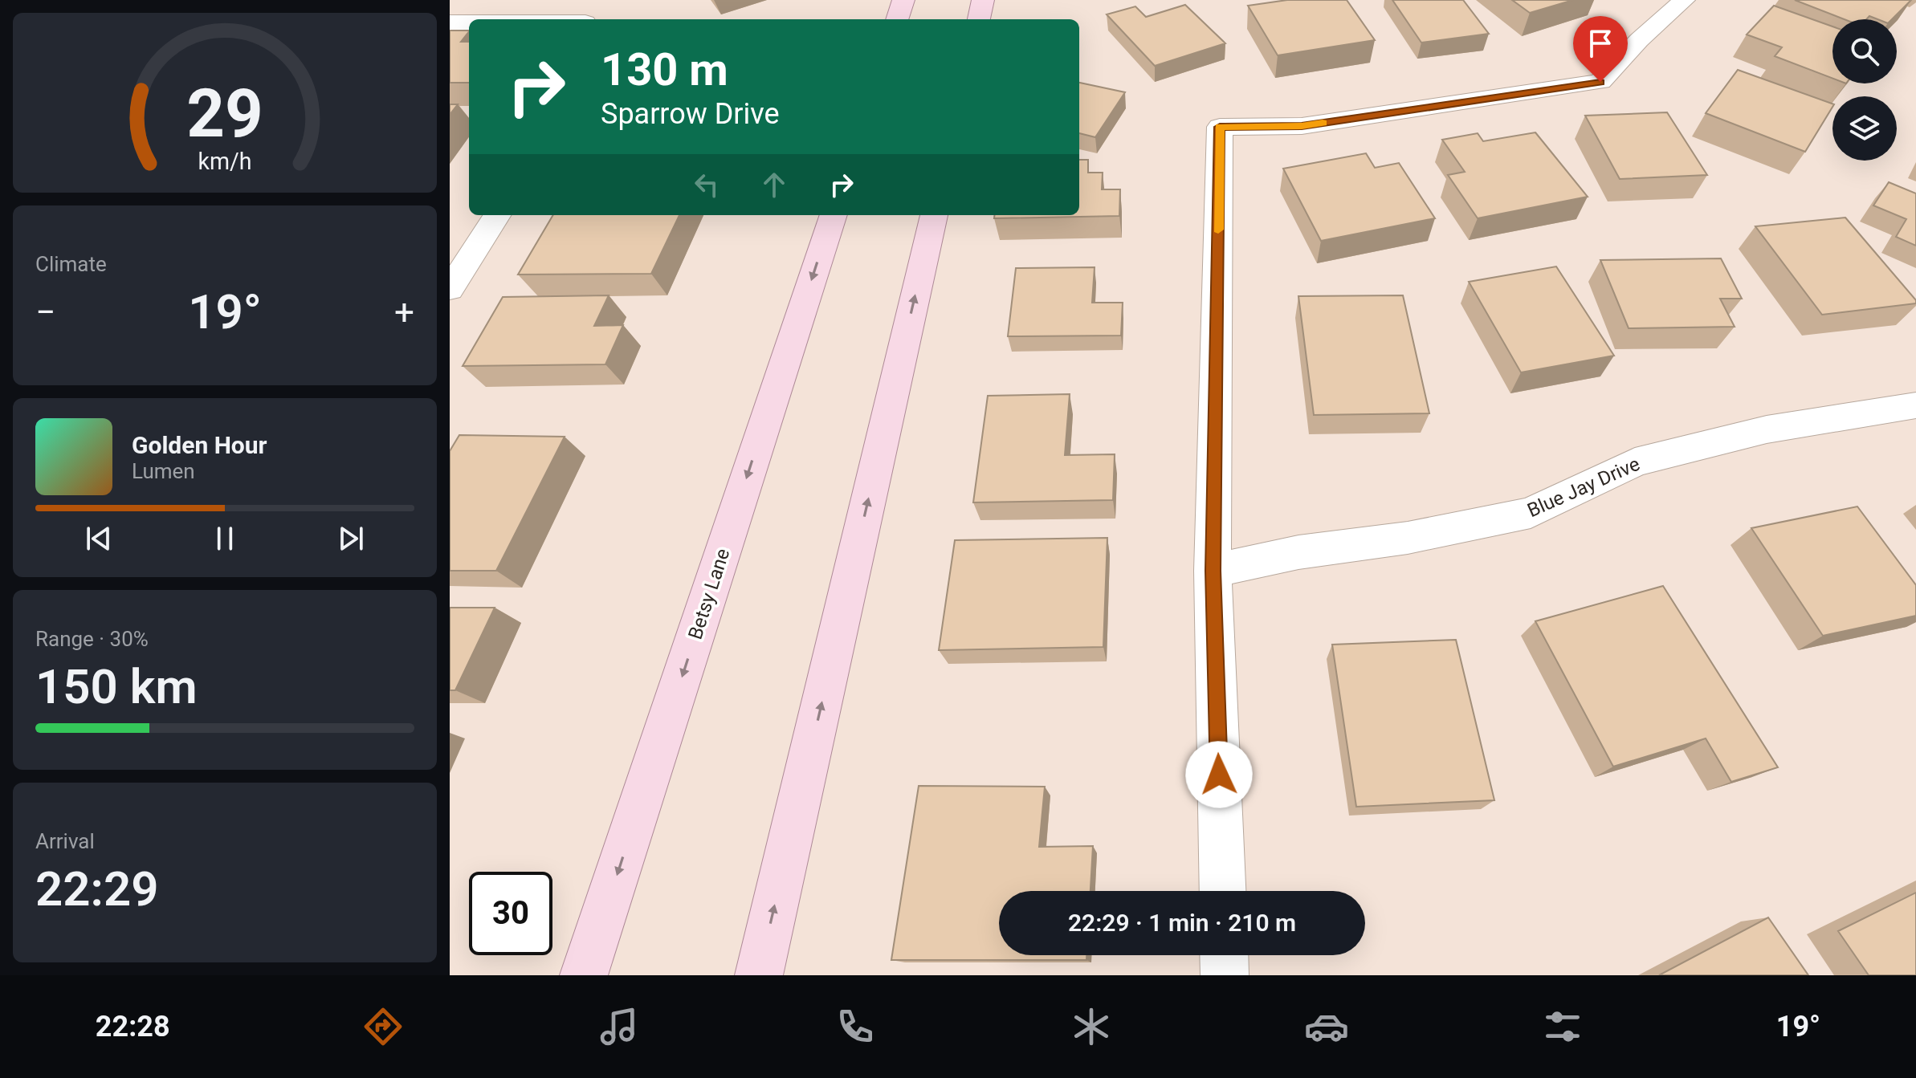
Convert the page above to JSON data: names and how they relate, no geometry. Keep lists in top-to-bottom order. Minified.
{"streets":{"main road":["Betsy Lane"],"street":["Blue Jay Drive"]},"page":{"turn":["130 m","Sparrow Drive"],"tile":["Climate",["Range · 30%","150 km"],["Arrival","22:29"]],"heat":["−","19°","+"],"song":["Golden Hour","Lumen"],"limit":"30","trip":"22:29 · 1 min · 210 m","tabs":["22:28","19°"],"gauge":["29","km/h"]}}
